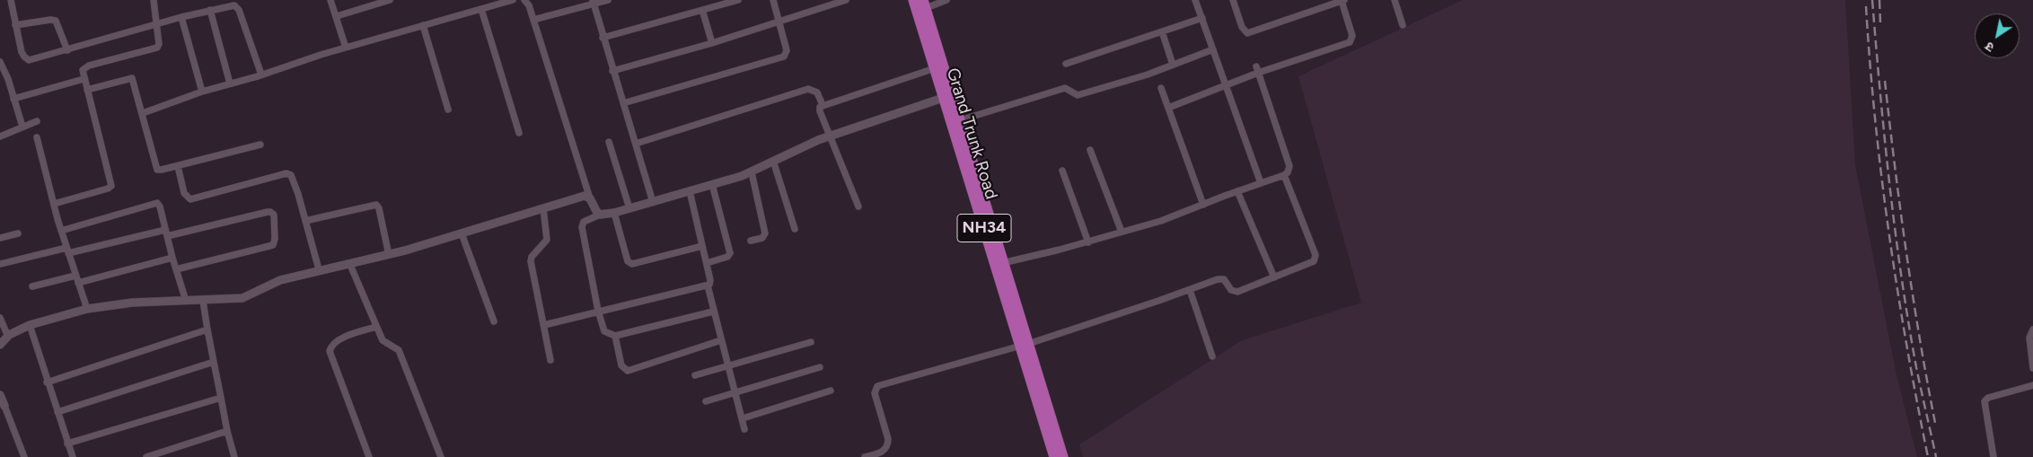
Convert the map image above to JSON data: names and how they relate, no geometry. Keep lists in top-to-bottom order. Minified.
{"streets":{"highway":["Grand Trunk Road","NH34"]},"north":"bottom left"}
